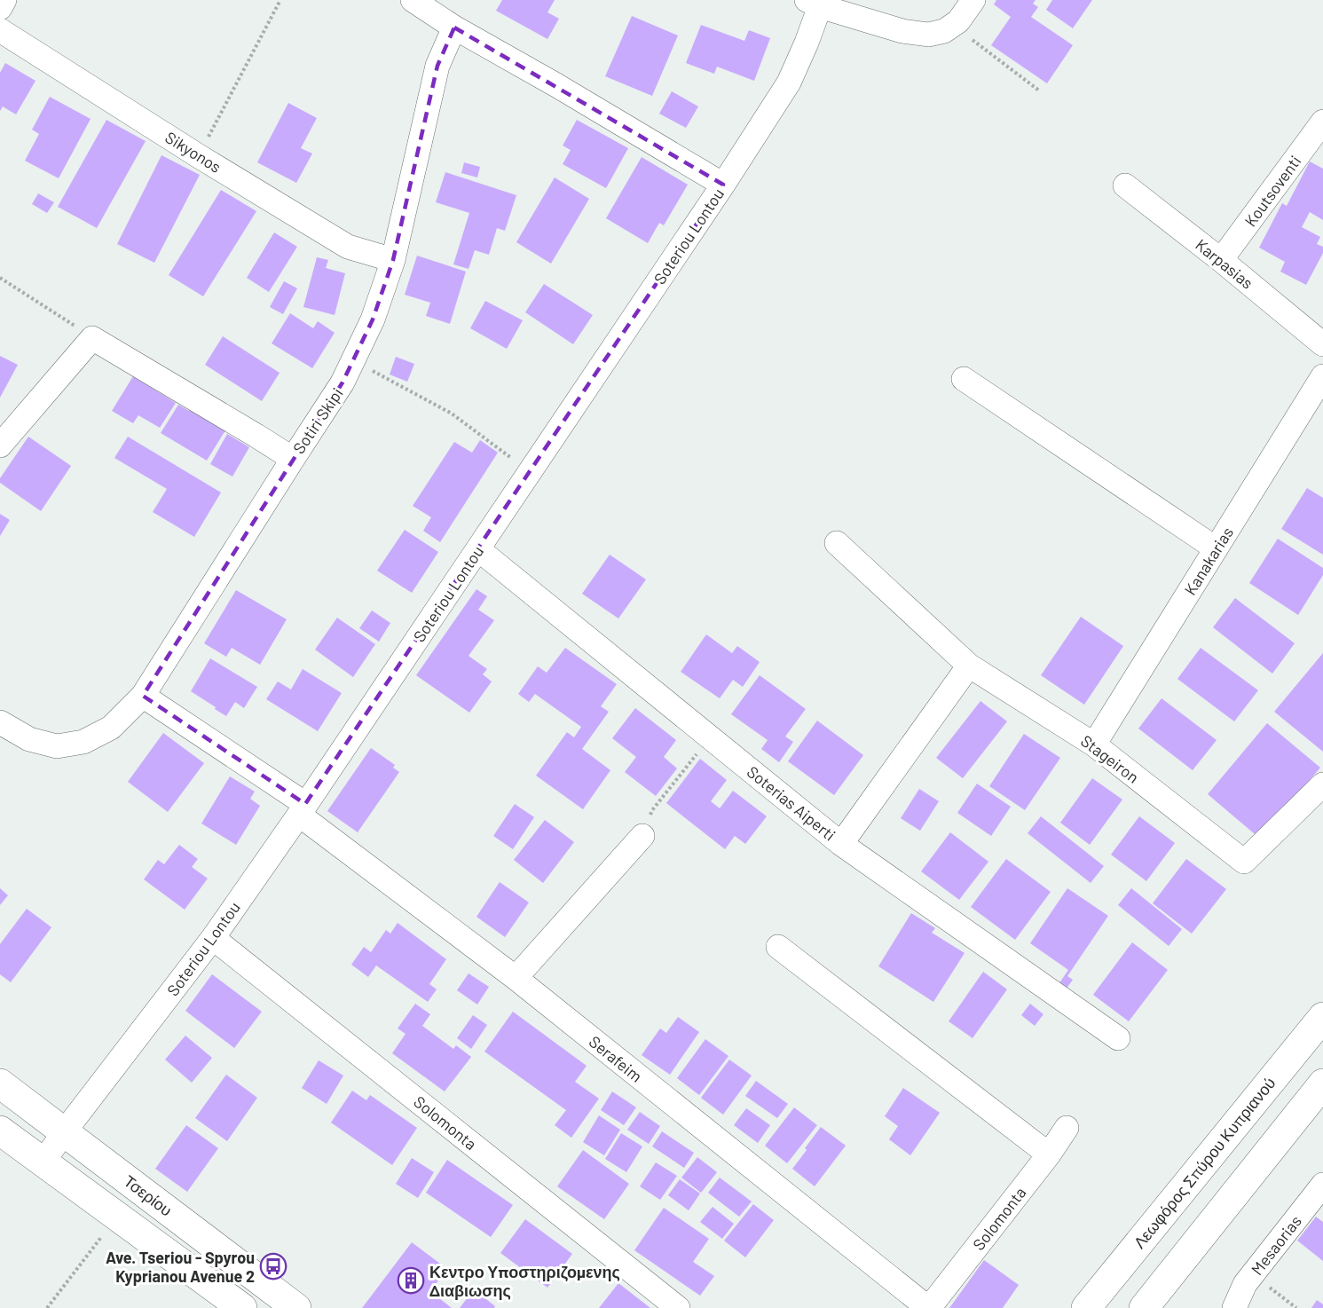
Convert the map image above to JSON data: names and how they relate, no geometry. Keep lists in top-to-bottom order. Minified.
{"streets":{"main road":["Λεωφόρος Σπύρου Κυπριανού","Τσερίου"],"street":["Sikyonos","Koutsoventi","Soteriou Lontou","Karpasias","Sotiri Skipi","Kanakarias","Stageiron","Soterias Aiperti","Serafeim","Solomonta","Mesaorias"]},"crossings":[["Sikyonos","Sotiri Skipi"],["Koutsoventi","Karpasias"],["Soteriou Lontou","Soterias Aiperti"],["Soteriou Lontou","Serafeim"],["Soteriou Lontou","Solomonta"],["Soteriou Lontou","Τσερίου"],["Kanakarias","Stageiron"],["Serafeim","Solomonta"]],"places":{"bus stop":["Ave. Tseriou - Spyrou Kyprianou Avenue 2"],"building":["Κεντρο Υποστηριζομενης Διαβιωσης"]}}
